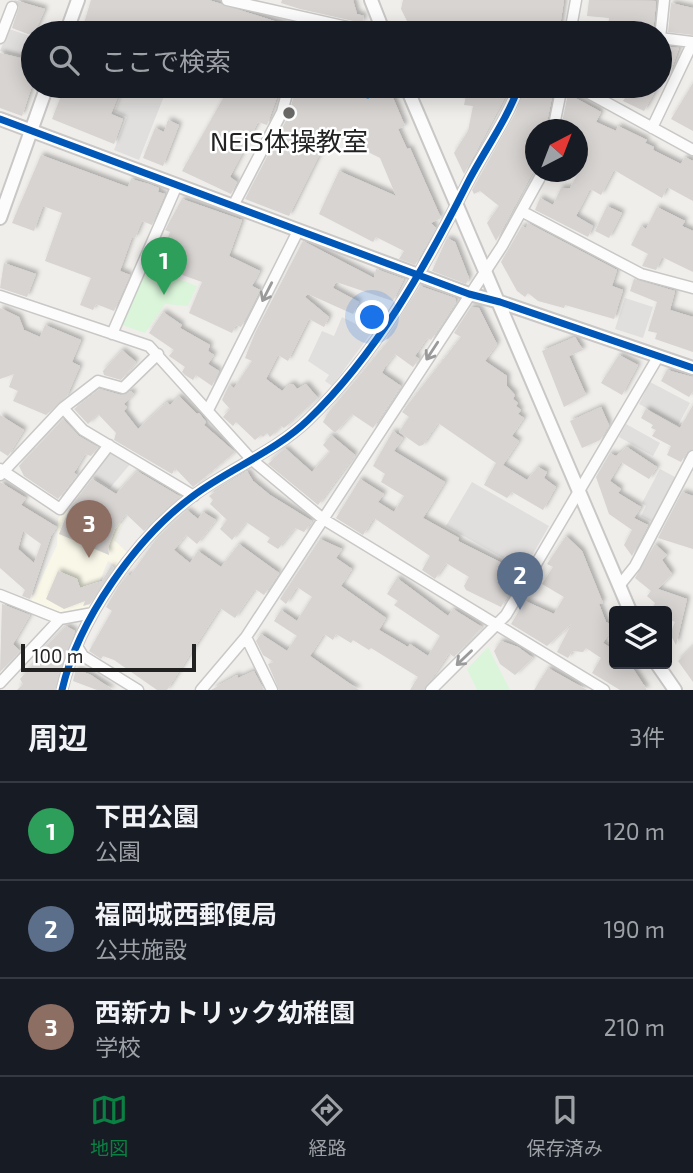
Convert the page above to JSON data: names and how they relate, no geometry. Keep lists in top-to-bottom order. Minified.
{"places":["NEiS体操教室"],"scale_bar":"100 m","north":"top right","page":{"search":"ここで検索","pins":["1","3","2"],"scale":"100 m","heading":["周辺","3件"],"list":[{"mark":"1","name":"下田公園","note":"公園","value":"120 m"},{"mark":"2","name":"福岡城西郵便局","note":"公共施設","value":"190 m"},{"mark":"3","name":"西新カトリック幼稚園","note":"学校","value":"210 m"}],"nav":["地図","経路","保存済み"]}}
